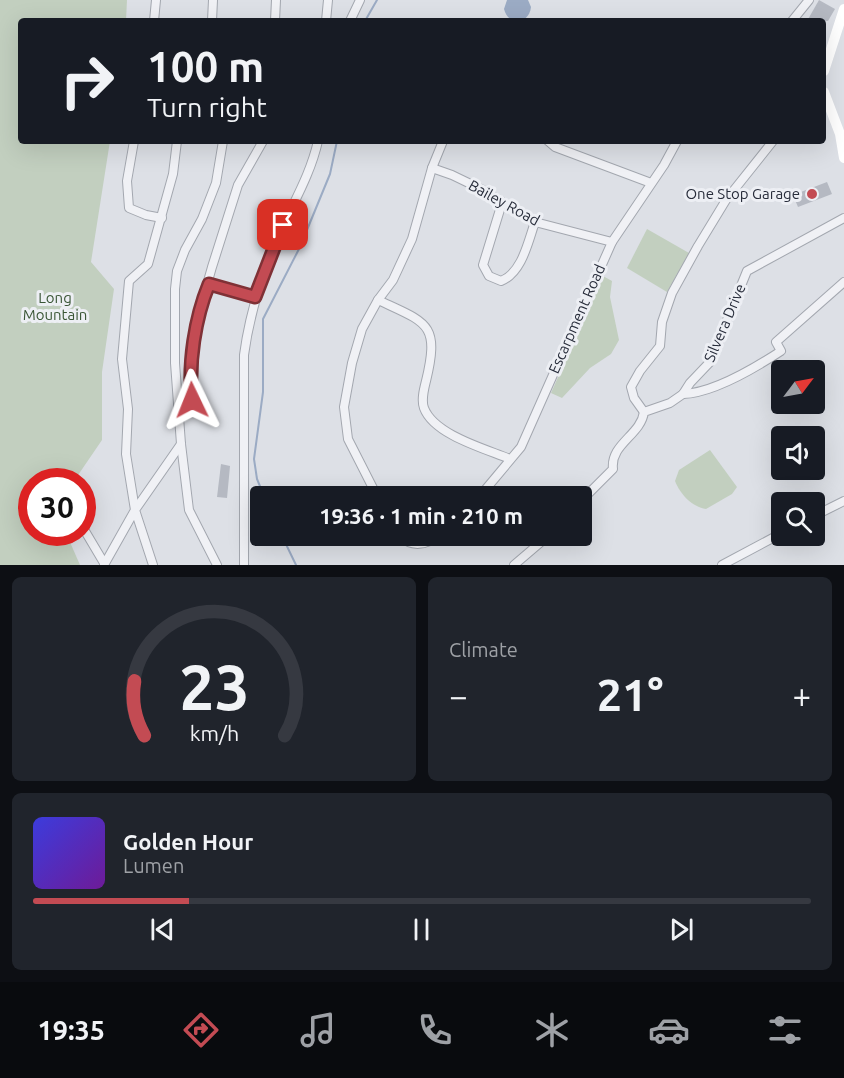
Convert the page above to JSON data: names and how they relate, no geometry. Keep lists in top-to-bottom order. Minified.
{"streets":{"street":["Bailey Road","Escarpment Road","Silvera Drive"]},"crossings":[["Bailey Road","Escarpment Road"]],"parks":["Long Mountain"],"places":["One Stop Garage"],"north":"top right","page":{"turn":["100 m","Turn right"],"limit":"30","trip":"19:36 · 1 min · 210 m","tile":"Climate","heat":["−","21°","+"],"song":["Golden Hour","Lumen"],"tabs":"19:35","gauge":["23","km/h"]}}
